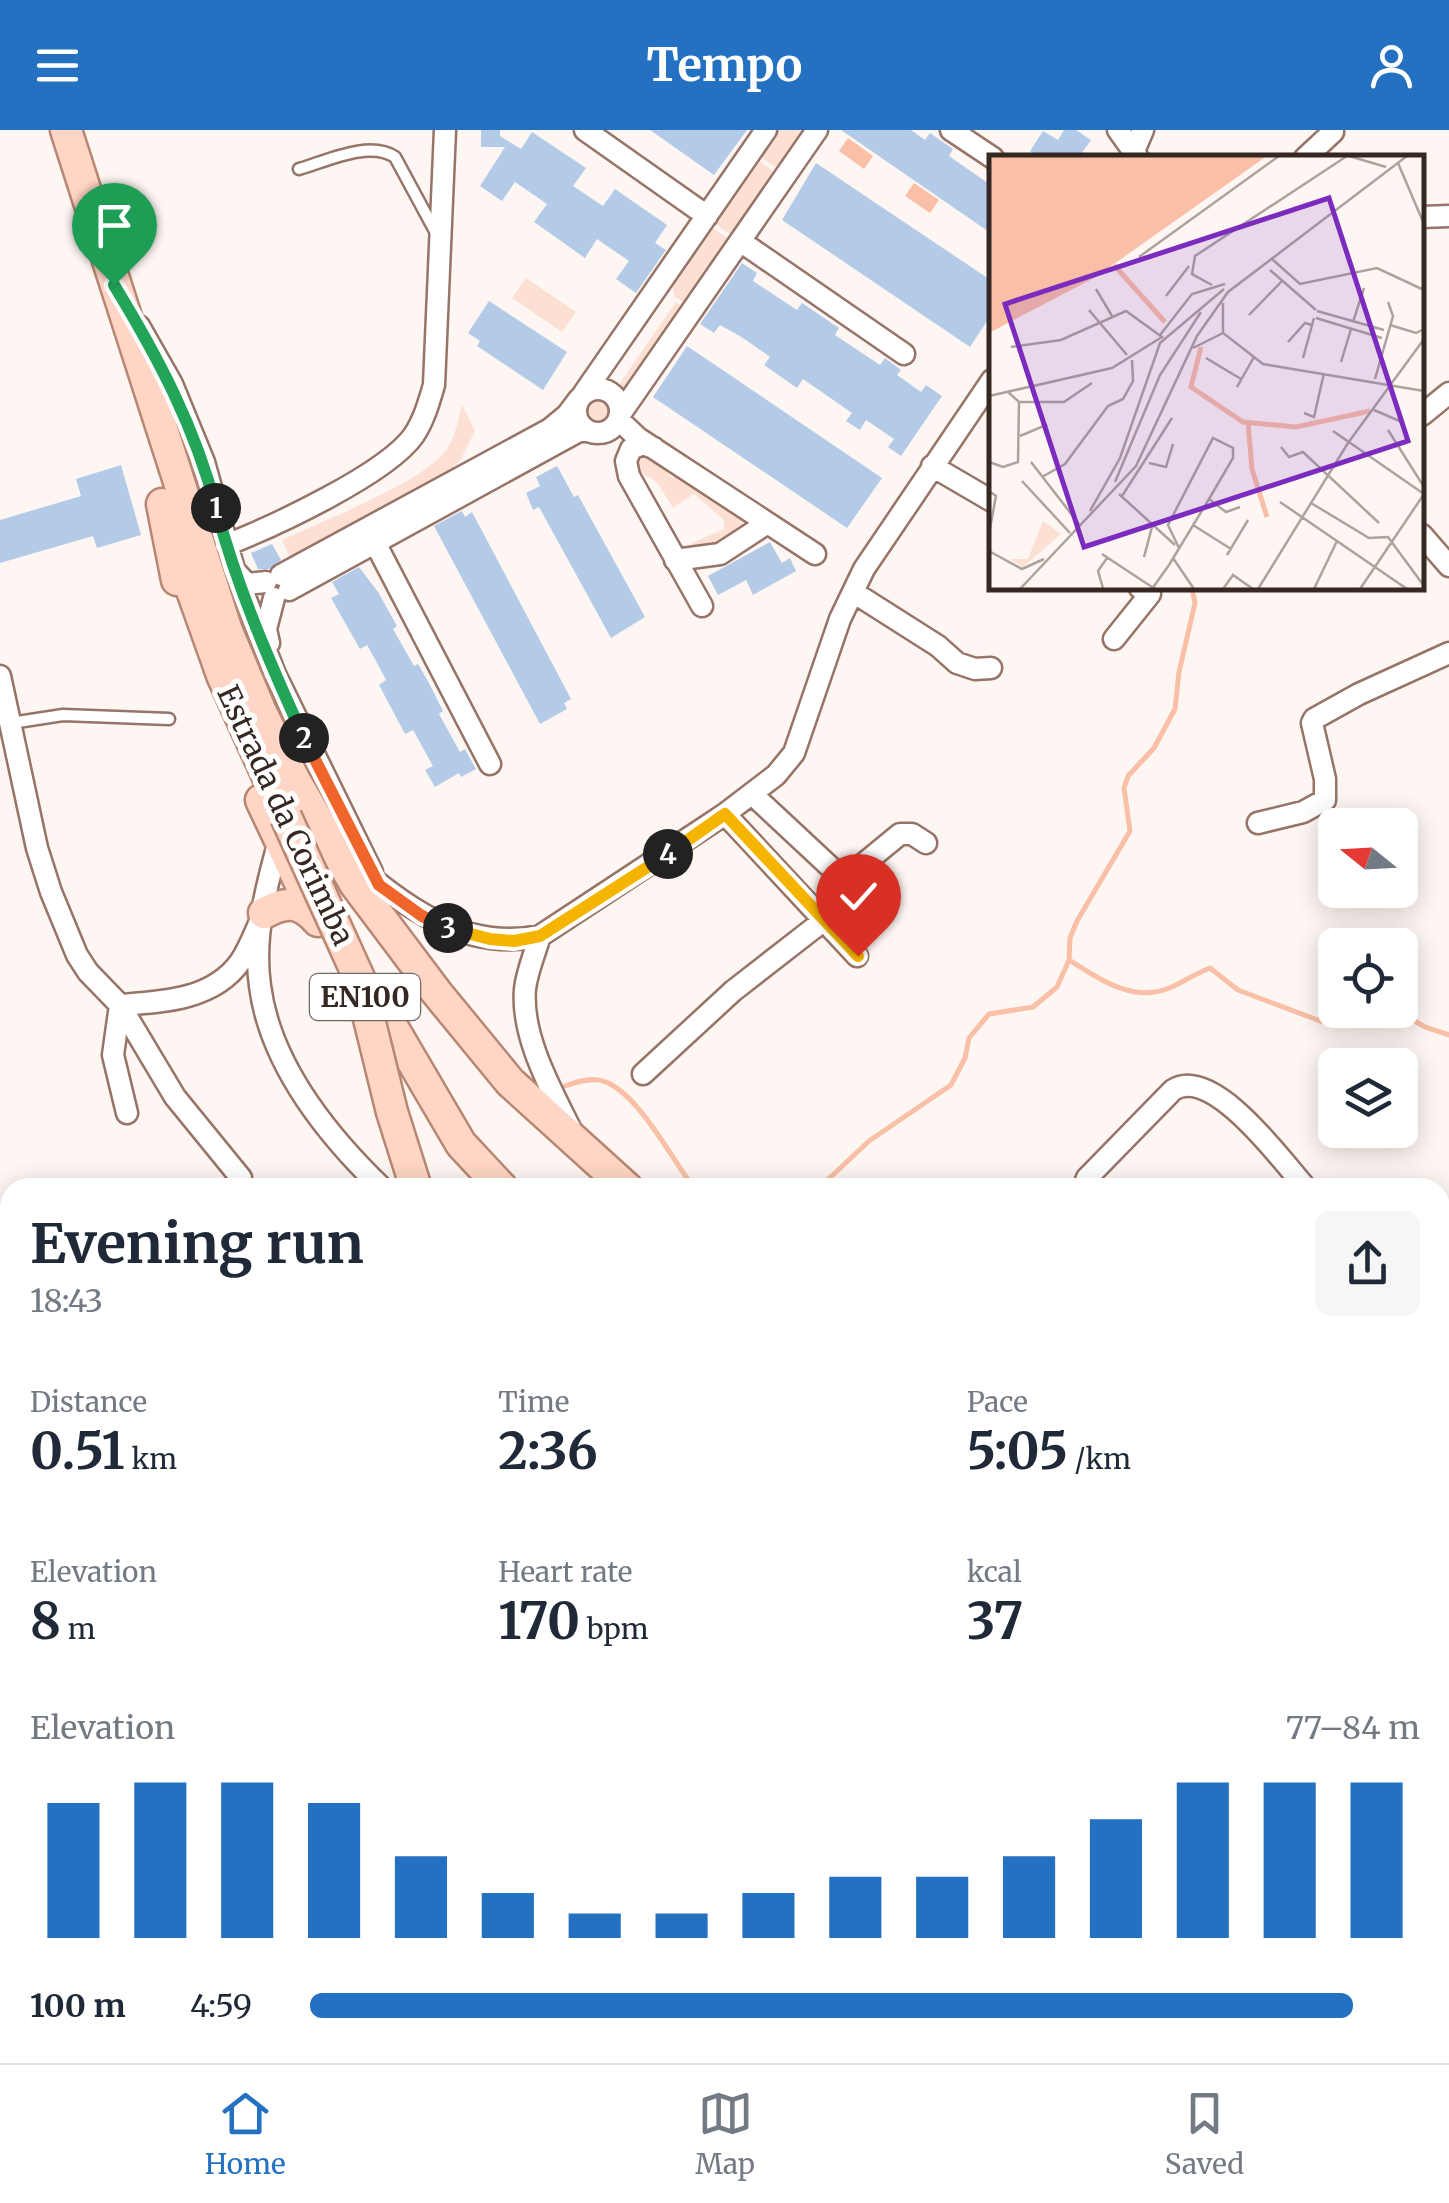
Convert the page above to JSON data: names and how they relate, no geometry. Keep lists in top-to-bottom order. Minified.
{"streets":{"main road":["Estrada da Corimba","EN100"]},"north":"left","page":{"header":"Tempo","pins":["1","2","4","3"],"heading":["Evening run","18:43"],"stats":[["Distance","0.51 km"],["Time","2:36"],["Pace","5:05 /km"],["Elevation","8 m"],["Heart rate","170 bpm"],["kcal","37"]],"chart":["Elevation","77–84 m"],"list":[{"name":"100 m","note":"4:59"}],"tabs":["Home","Map","Saved"]}}
